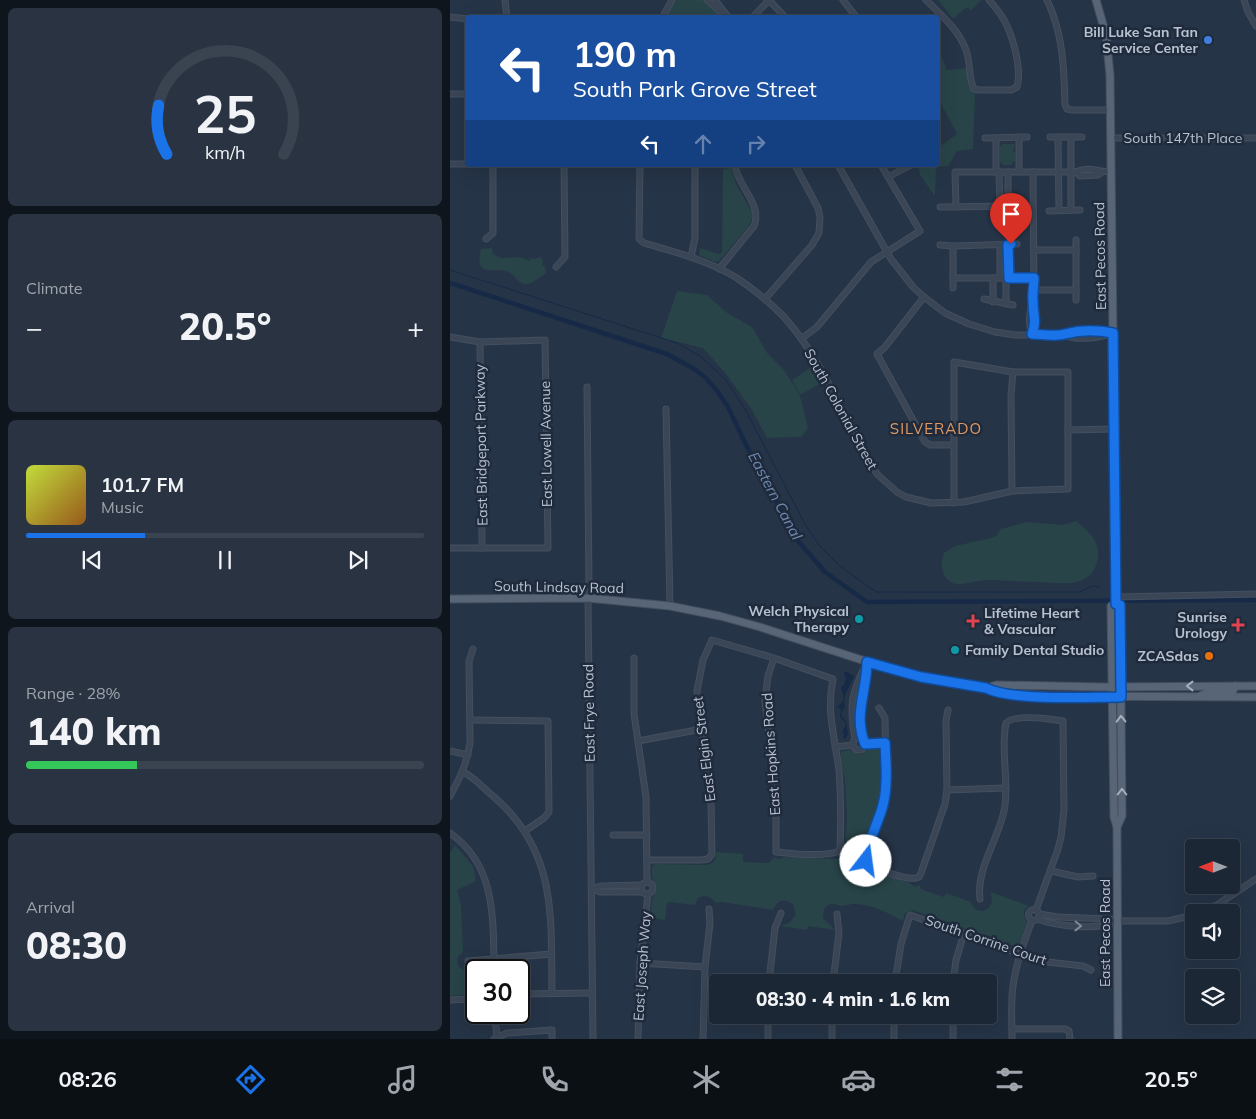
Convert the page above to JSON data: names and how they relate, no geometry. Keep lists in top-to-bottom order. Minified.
{"streets":{"main road":["East Pecos Road","South Lindsay Road"],"street":["South 147th Place","South Colonial Street","East Lowell Avenue","East Bridgeport Parkway","East Frye Road","East Elgin Street","East Hopkins Road","South Corrine Court","East Joseph Way"]},"crossings":[["South 147th Place","East Pecos Road"],["East Pecos Road","South Lindsay Road"],["East Lowell Avenue","East Bridgeport Parkway"],["South Lindsay Road","East Frye Road"],["East Elgin Street","East Hopkins Road"],["East Elgin Street","East Joseph Way"]],"districts":["SILVERADO"],"water":["Eastern Canal"],"places":{"other":["Bill Luke San Tan Service Center","Welch Physical Therapy","Family Dental Studio","ZCASdas"],"health":["Lifetime Heart & Vascular","Sunrise Urology"]},"north":"left","page":{"turn":["190 m","South Park Grove Street"],"tile":["Climate",["Range · 28%","140 km"],["Arrival","08:30"]],"heat":["−","20.5°","+"],"song":["101.7 FM","Music"],"limit":"30","trip":"08:30 · 4 min · 1.6 km","tabs":["08:26","20.5°"],"gauge":["25","km/h"]}}
